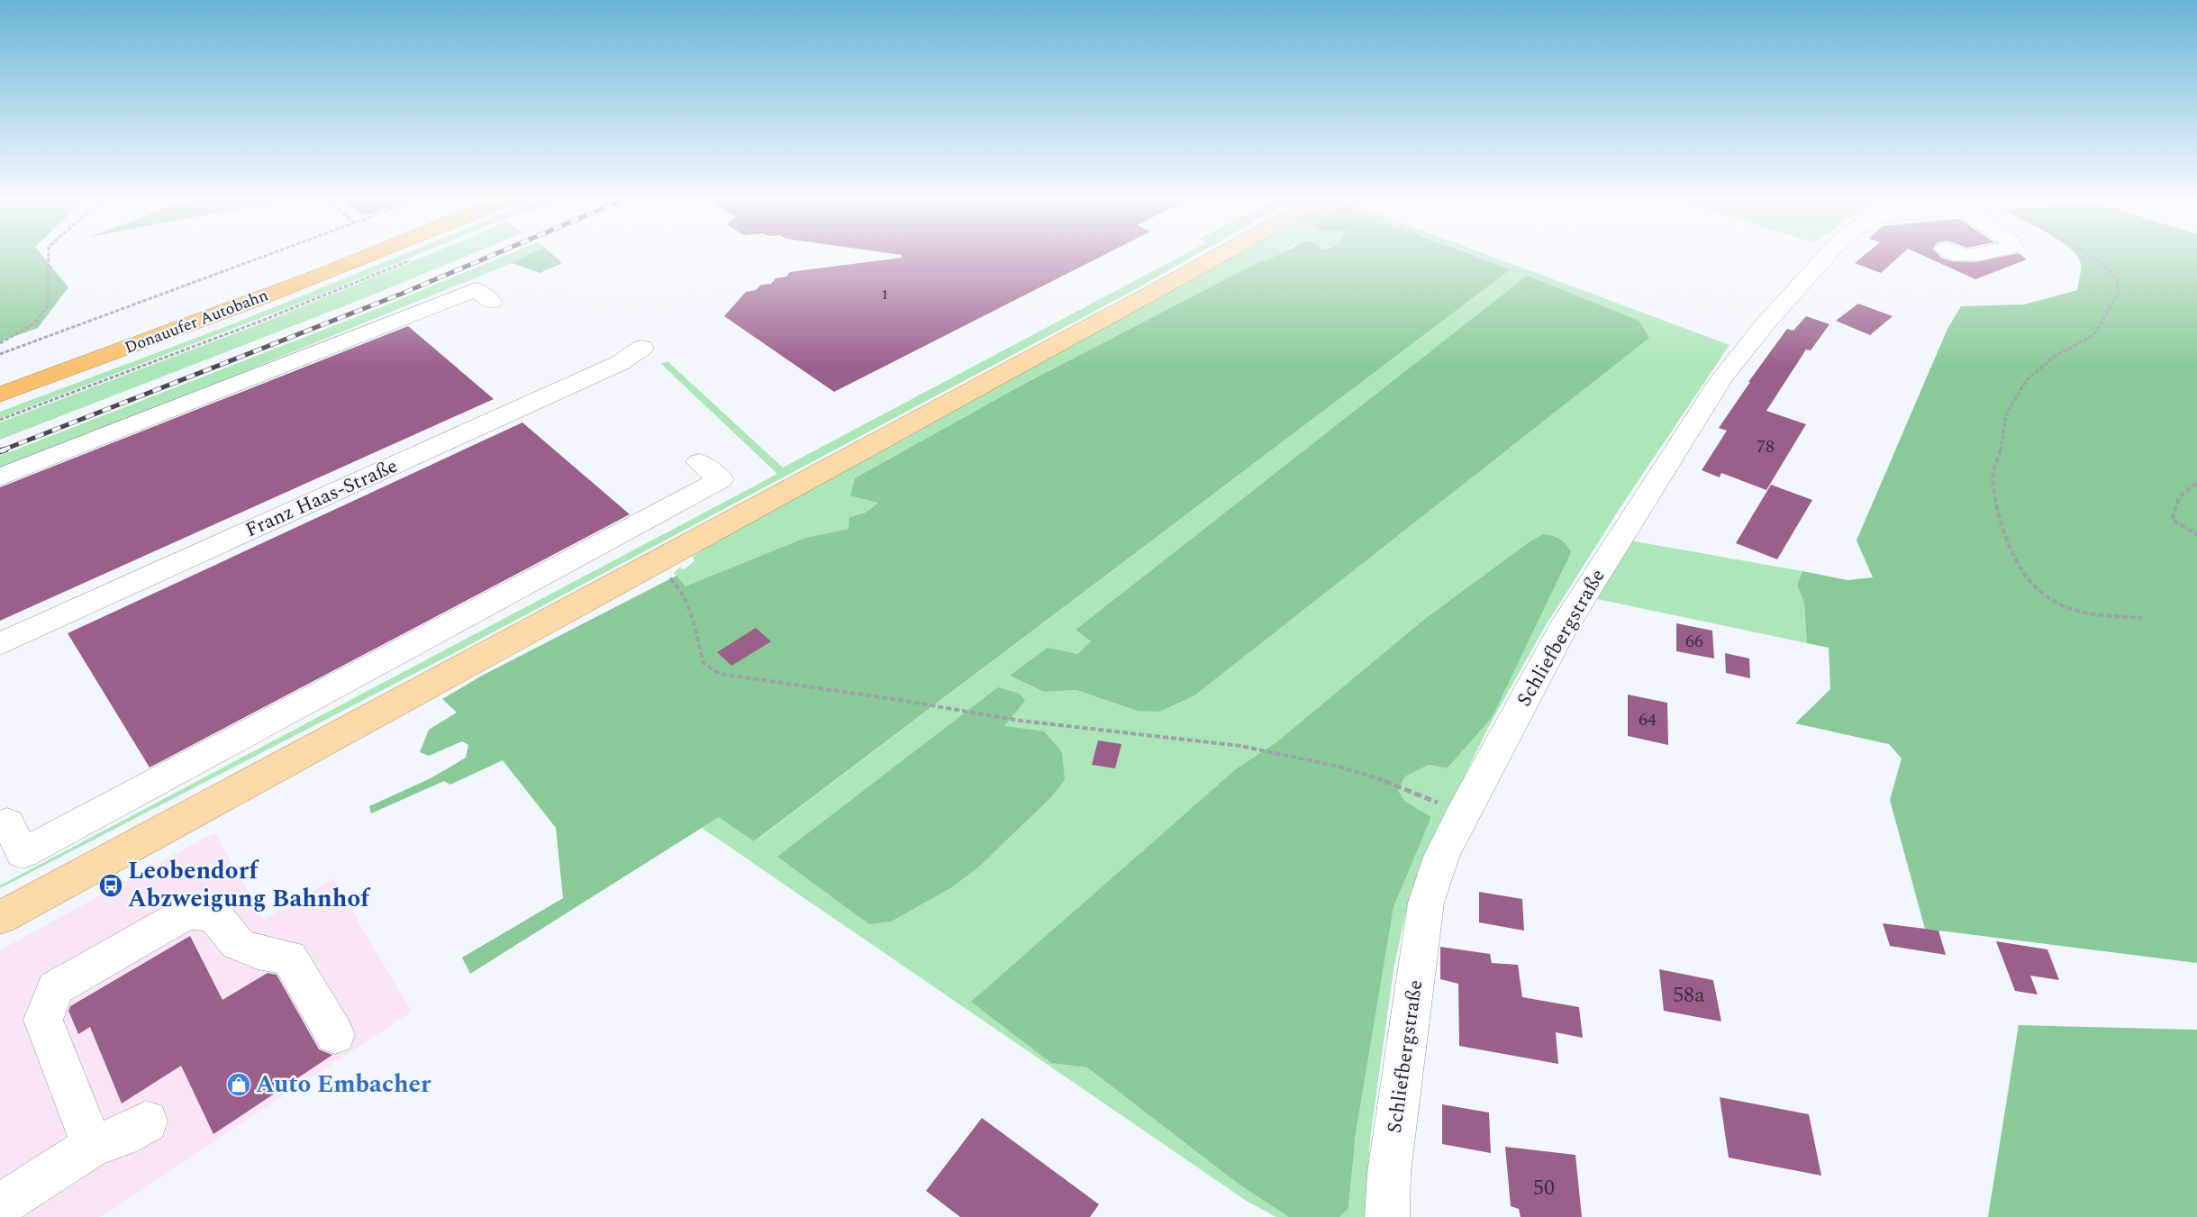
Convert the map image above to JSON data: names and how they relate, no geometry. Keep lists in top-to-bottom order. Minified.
{"streets":{"highway":["Donauufer Autobahn"],"street":["Franz Haas-Straße","Schliefbergstraße"]},"places":{"bus stop":["Leobendorf Abzweigung Bahnhof"],"shop":["Auto Embacher"]},"house_numbers":["1","78","66","64","58a","50"]}
